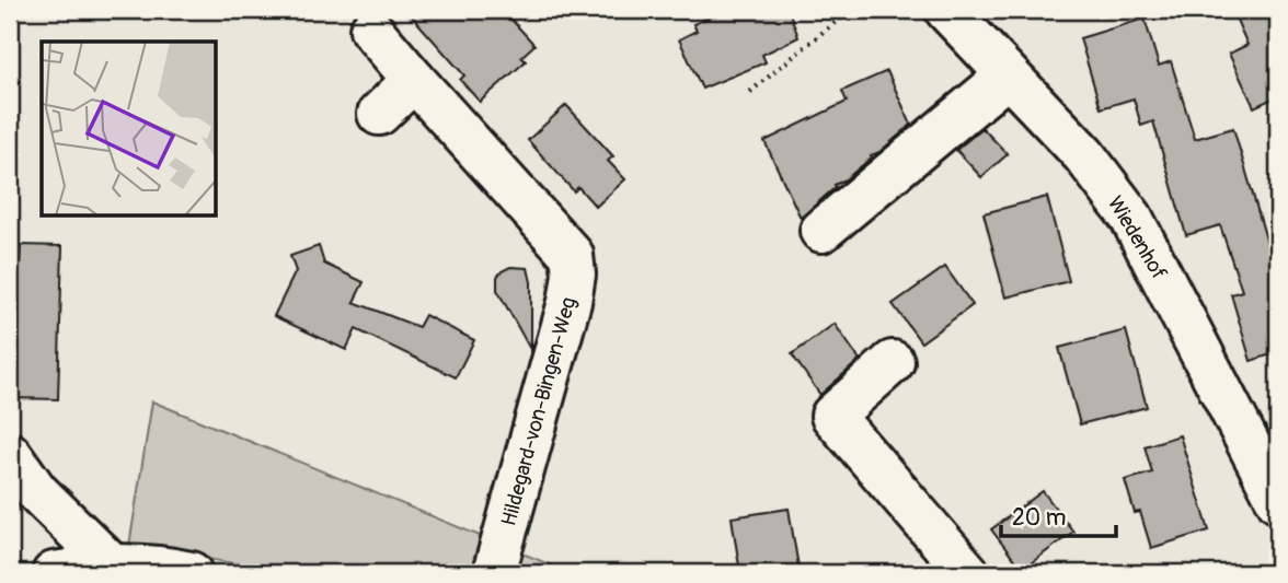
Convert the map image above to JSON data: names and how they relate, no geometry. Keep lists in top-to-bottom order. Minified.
{"streets":{"street":["Wiedenhof","Hildegard-von-Bingen-Weg"]},"scale_bar":"20 m"}
